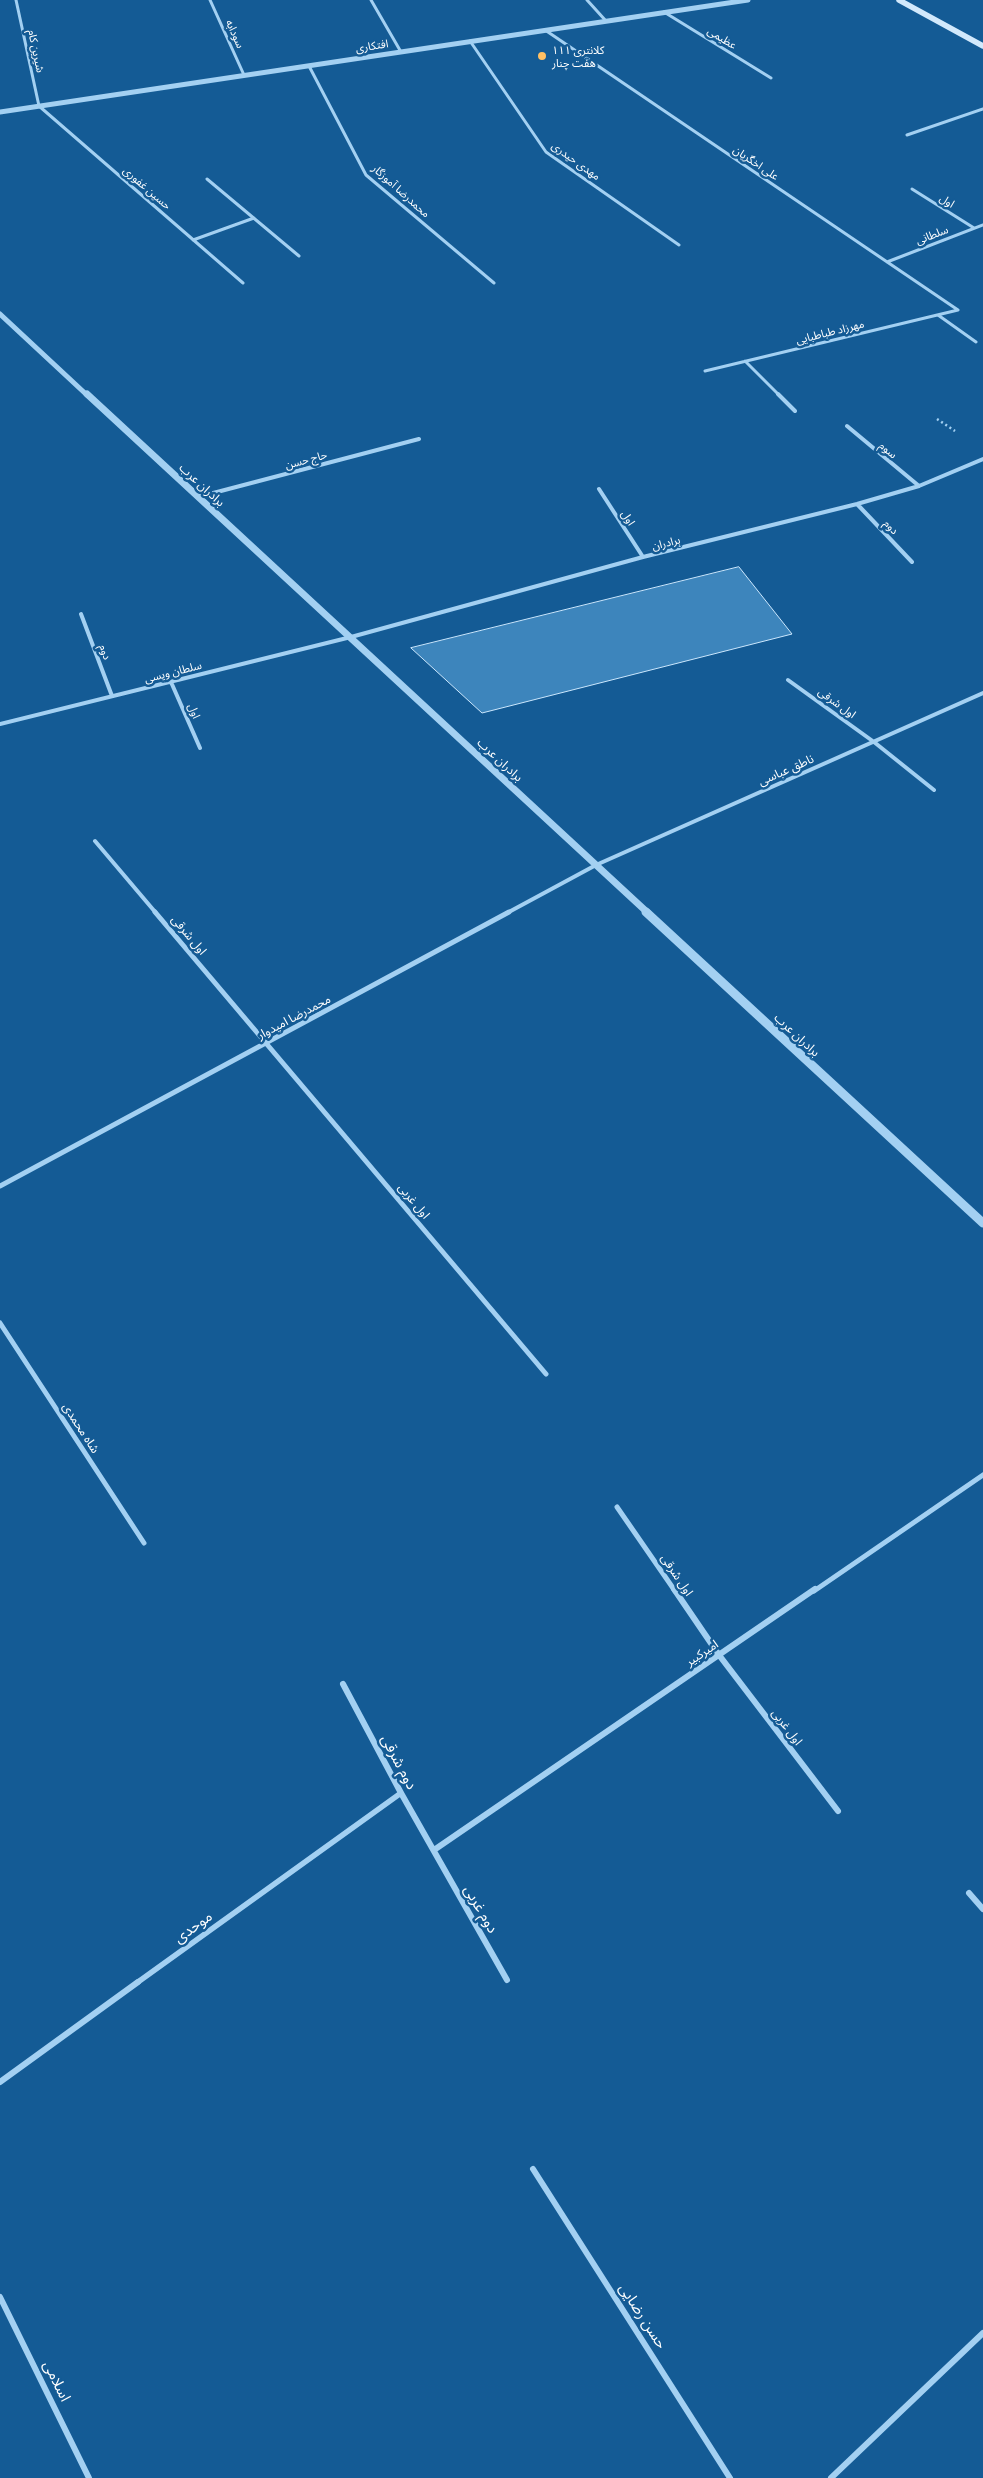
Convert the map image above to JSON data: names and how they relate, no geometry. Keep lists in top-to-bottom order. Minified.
{"streets":{"street":["سودابه","عظیمی","افتکاری","شیرین کام","مهدی حیدری","علی اخگریان","حسین غفوری","محمدرضا آموزگار","اول","سلطانی","مهرزاد طباطبایی","سوم","حاج حسن","برادران عرب","دوم","برادران","سلطان ویسی","اول شرقی","ناطق عباسی","محمدرضا امیدوار","اول غربی","شاه محمدی","امیرکبیر","دوم شرقی","دوم غربی","موحدی","حسن رضایی","اسلامی"]},"crossings":[["سودابه","افتکاری"],["عظیمی","افتکاری"],["افتکاری","شیرین کام"],["افتکاری","مهدی حیدری"],["افتکاری","علی اخگریان"],["افتکاری","حسین غفوری"],["افتکاری","محمدرضا آموزگار"],["شیرین کام","حسین غفوری"],["علی اخگریان","سلطانی"],["علی اخگریان","مهرزاد طباطبایی"],["اول","سلطانی"],["اول","برادران"],["اول","سلطان ویسی"],["سوم","برادران"],["حاج حسن","برادران عرب"],["برادران عرب","برادران"],["برادران عرب","سلطان ویسی"],["برادران عرب","ناطق عباسی"],["برادران عرب","محمدرضا امیدوار"],["دوم","برادران"],["دوم","سلطان ویسی"],["برادران","سلطان ویسی"],["اول شرقی","ناطق عباسی"],["اول شرقی","محمدرضا امیدوار"],["اول شرقی","اول غربی"],["اول شرقی","امیرکبیر"],["ناطق عباسی","محمدرضا امیدوار"],["محمدرضا امیدوار","اول غربی"],["اول غربی","امیرکبیر"],["امیرکبیر","دوم شرقی"],["امیرکبیر","دوم غربی"],["دوم شرقی","دوم غربی"],["دوم شرقی","موحدی"]],"places":["کلانتری ۱۱۱ هفت چنار"]}
